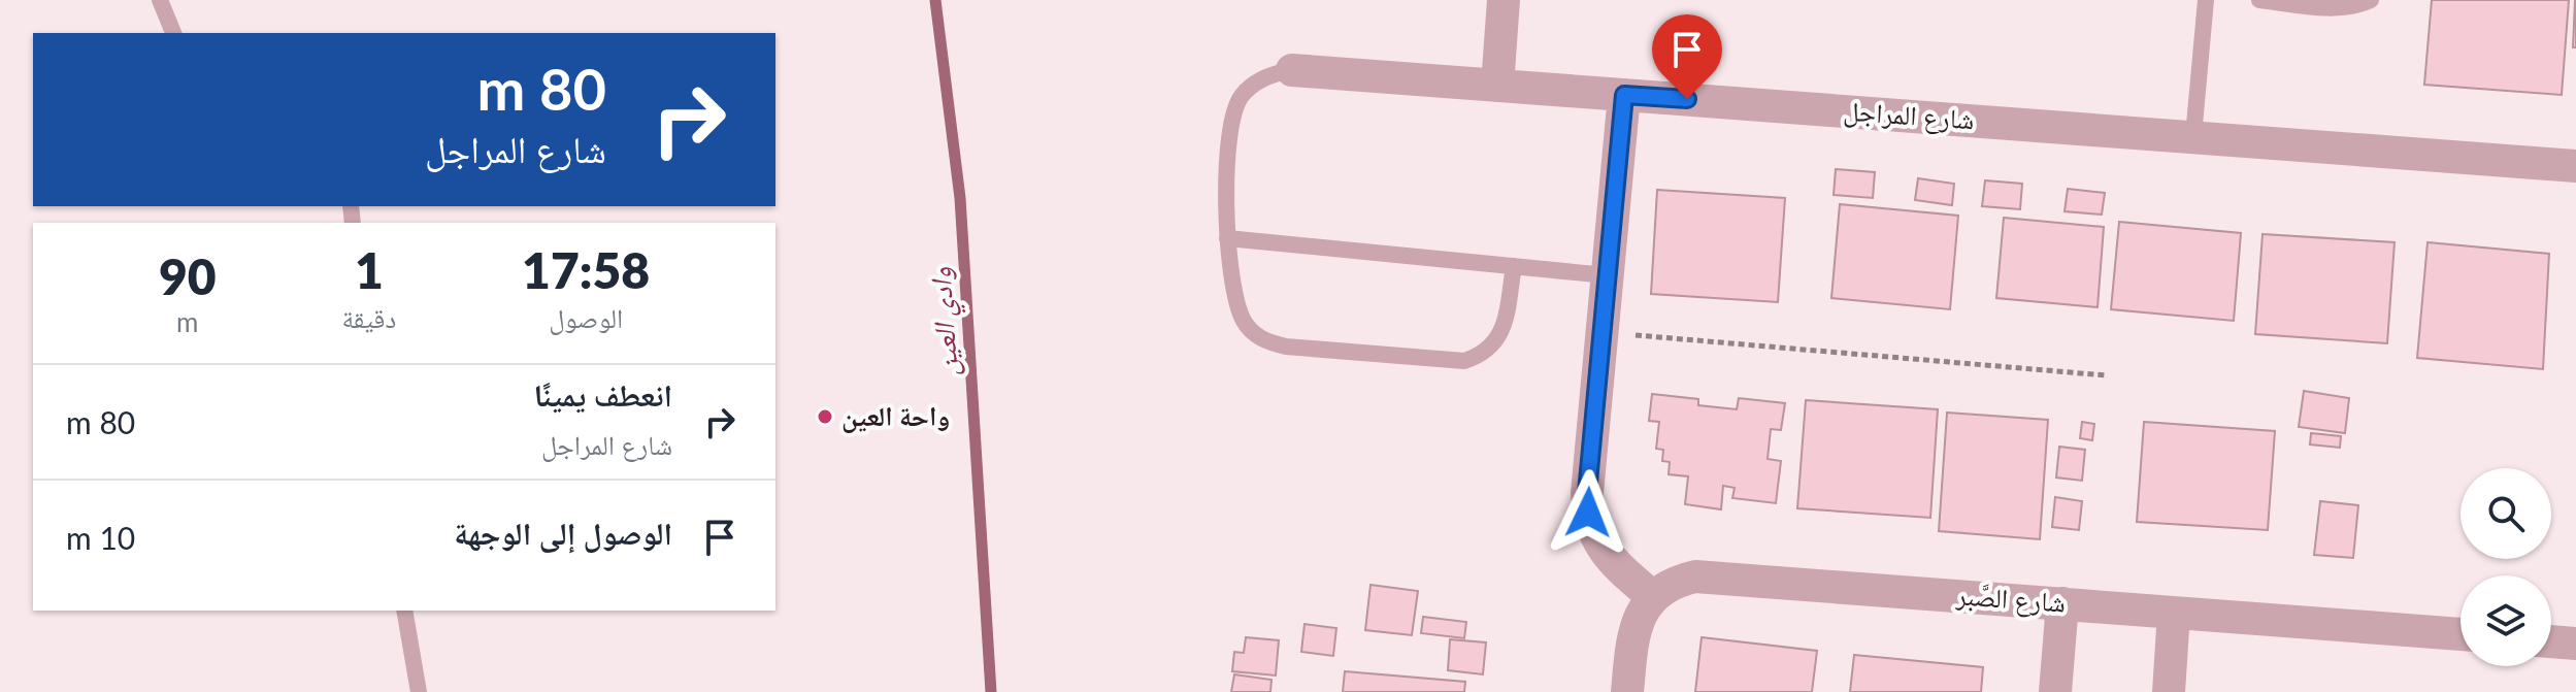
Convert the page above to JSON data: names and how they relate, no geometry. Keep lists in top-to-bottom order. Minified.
{"streets":{"street":["شارع المراجل","شارع الصَّبر"]},"water":["وادي العين"],"places":["واحة العين"],"page":{"turn":["80 m","شارع المراجل"],"eta":["17:58","الوصول","1","دقيقة","90","m"],"list":[{"name":"انعطف يمينًا","note":"شارع المراجل","value":"80 m"},{"name":"الوصول إلى الوجهة","value":"10 m"}]}}
